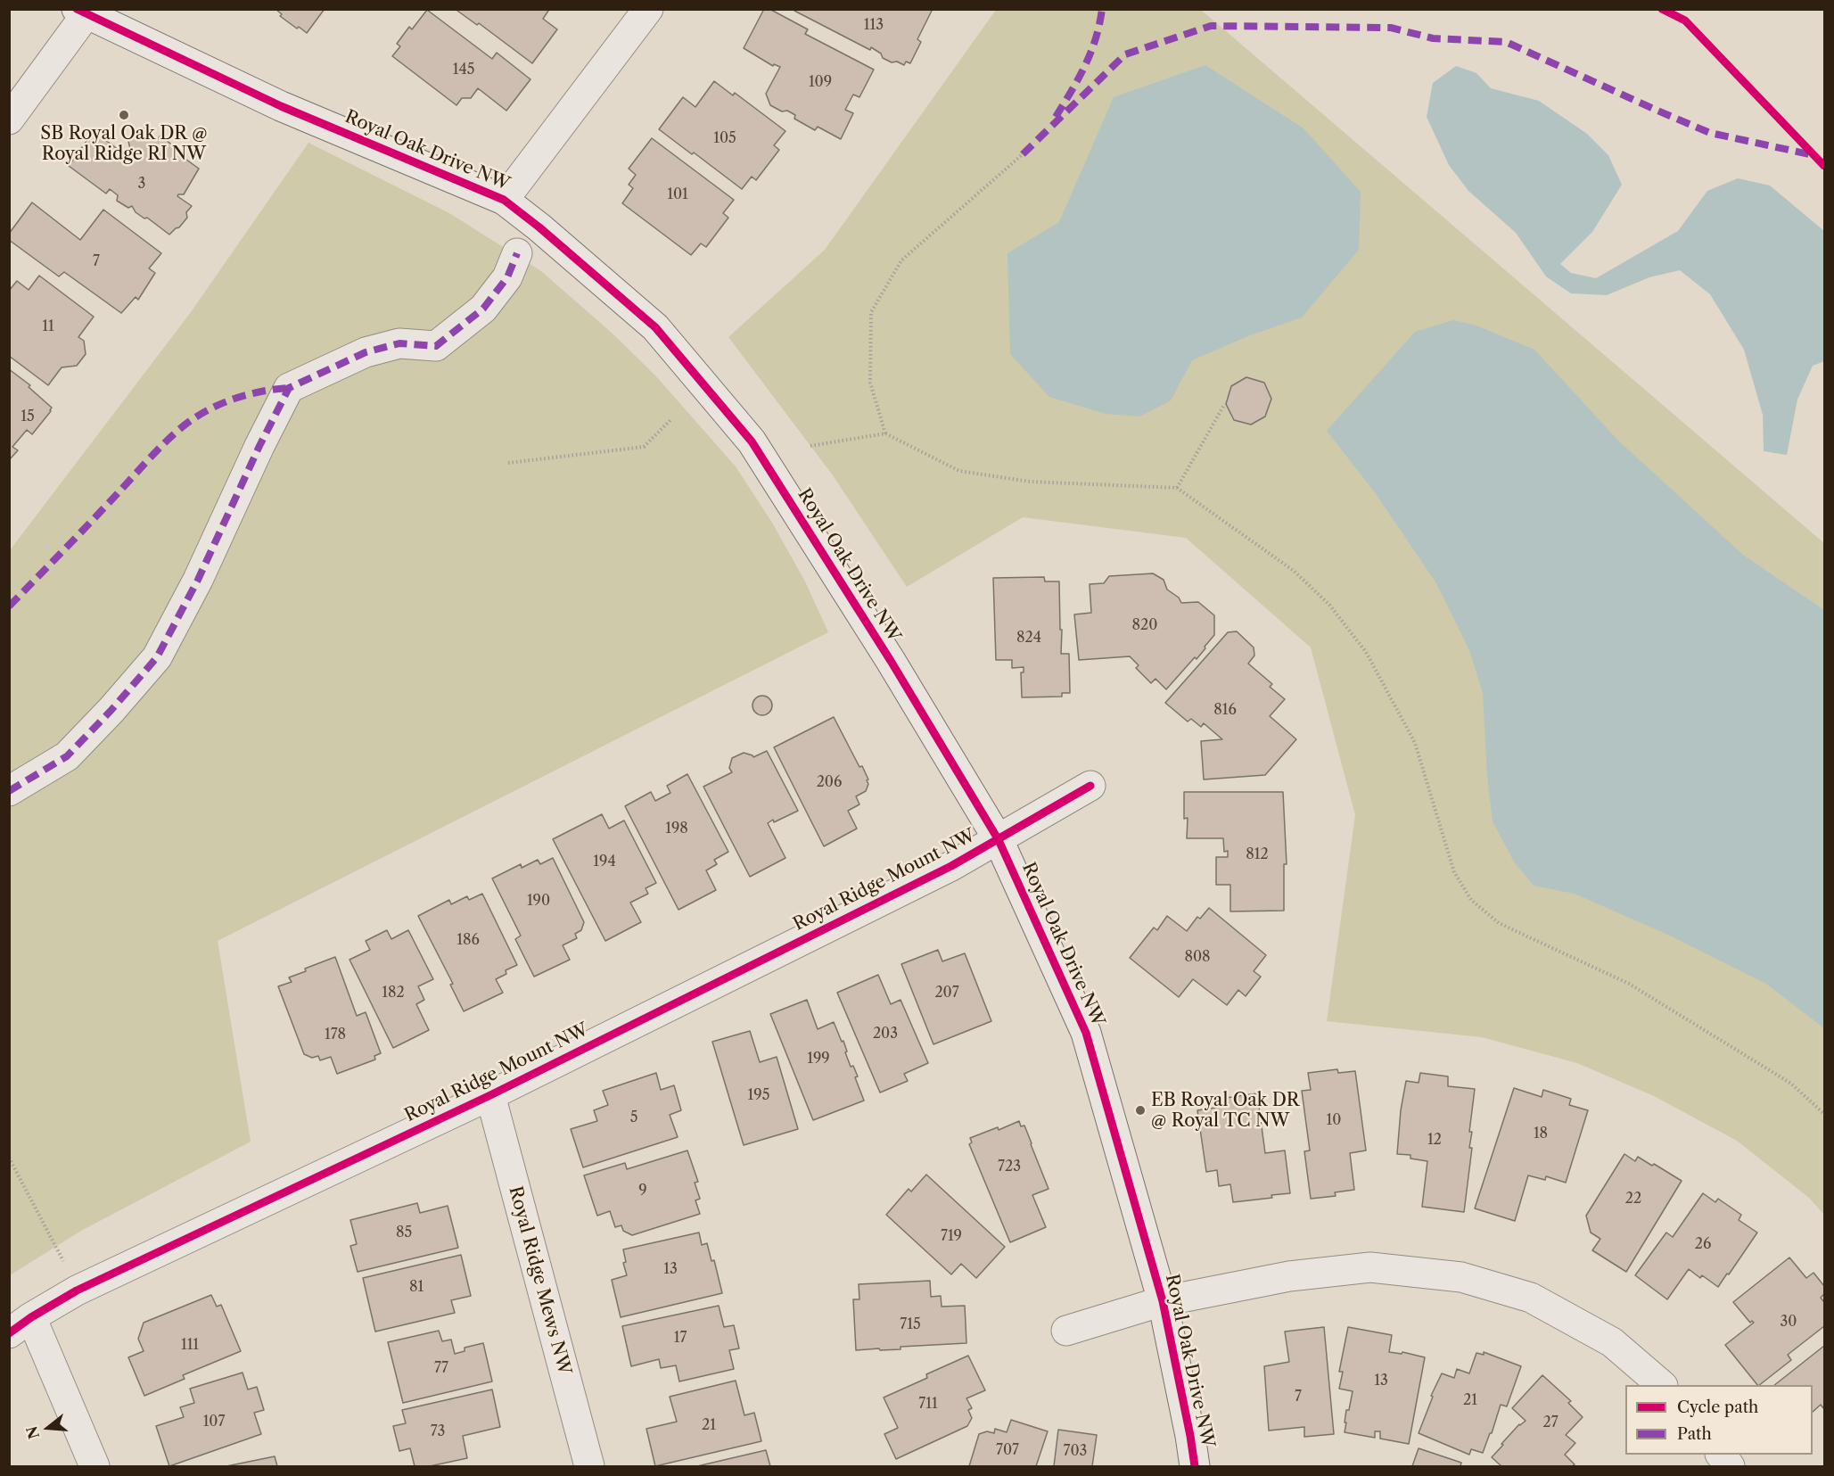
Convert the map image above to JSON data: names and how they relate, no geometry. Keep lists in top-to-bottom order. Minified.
{"streets":{"street":["Royal Oak Drive NW","Royal Ridge Mount NW","Royal Ridge Mews NW"]},"crossings":[["Royal Oak Drive NW","Royal Ridge Mount NW"],["Royal Ridge Mount NW","Royal Ridge Mews NW"]],"places":["SB Royal Oak DR @ Royal Ridge RI NW","EB Royal Oak DR @ Royal TC NW"],"house_numbers":["113","145","109","105","3","101","7","11","15","820","824","816","206","198","812","194","190","186","808","182","207","203","178","199","195","5","10","18","12","723","9","22","85","719","26","13","81","30","715","17","111","77","13","7","21","711","107","27","21","73","707","703"],"legend":["Cycle path","Path"],"north":"left"}
